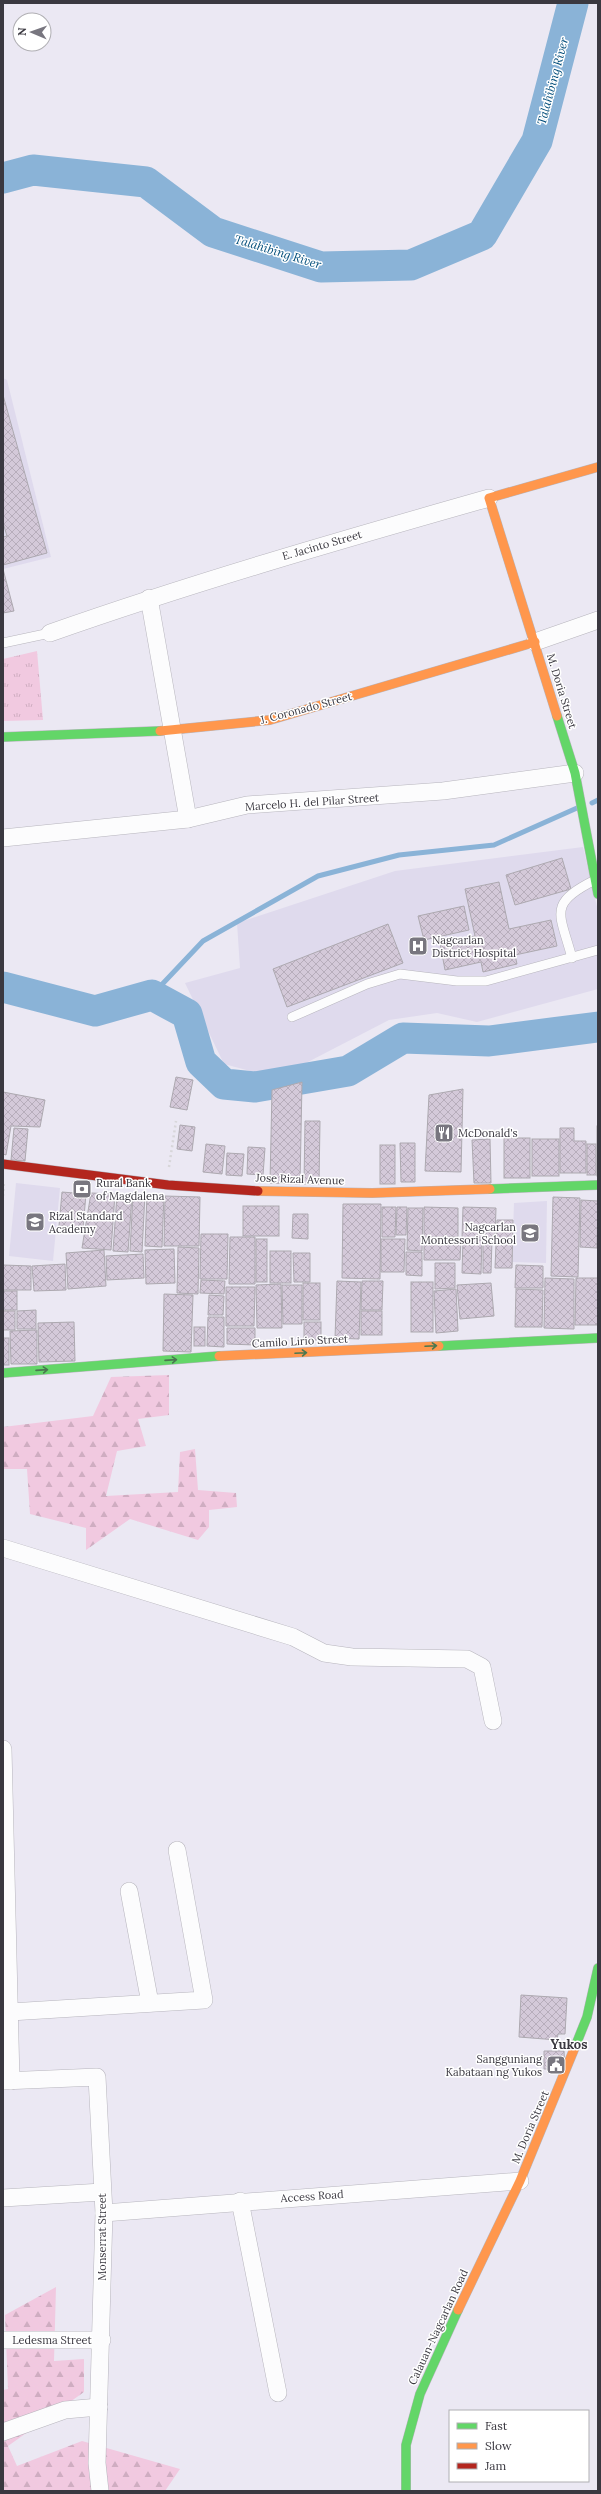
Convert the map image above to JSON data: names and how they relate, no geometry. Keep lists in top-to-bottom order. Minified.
{"streets":{"street":["E. Jacinto Street","M. Doria Street","J. Coronado Street","Marcelo H. del Pilar Street","Jose Rizal Avenue","Camilo Lirio Street","Access Road","Monserrat Street","Calauan-Nagcarlan Road","Ledesma Street"]},"crossings":[["E. Jacinto Street","M. Doria Street"],["M. Doria Street","J. Coronado Street"],["M. Doria Street","Marcelo H. del Pilar Street"],["M. Doria Street","Access Road"],["M. Doria Street","Calauan-Nagcarlan Road"],["Access Road","Monserrat Street"],["Access Road","Calauan-Nagcarlan Road"],["Monserrat Street","Ledesma Street"]],"one_way":["Camilo Lirio Street"],"districts":["Yukos"],"water":["Talahibing River"],"places":{"hospital":["Nagcarlan District Hospital"],"restaurant":["McDonald's"],"bank":["Rural Bank of Magdalena"],"school or university":["Rizal Standard Academy","Nagcarlan Montessori School"],"public building":["Sangguniang Kabataan ng Yukos"]},"legend":["Fast","Slow","Jam"],"north":"left"}
